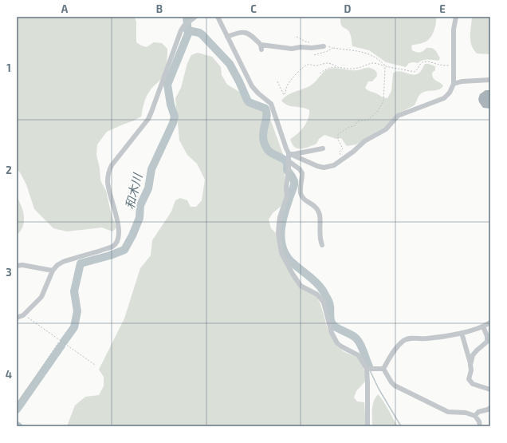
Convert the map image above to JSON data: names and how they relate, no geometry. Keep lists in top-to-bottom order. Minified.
{"water":["和木川"],"grid":{"columns":["A","B","C","D","E"],"rows":["1","2","3","4"]}}
